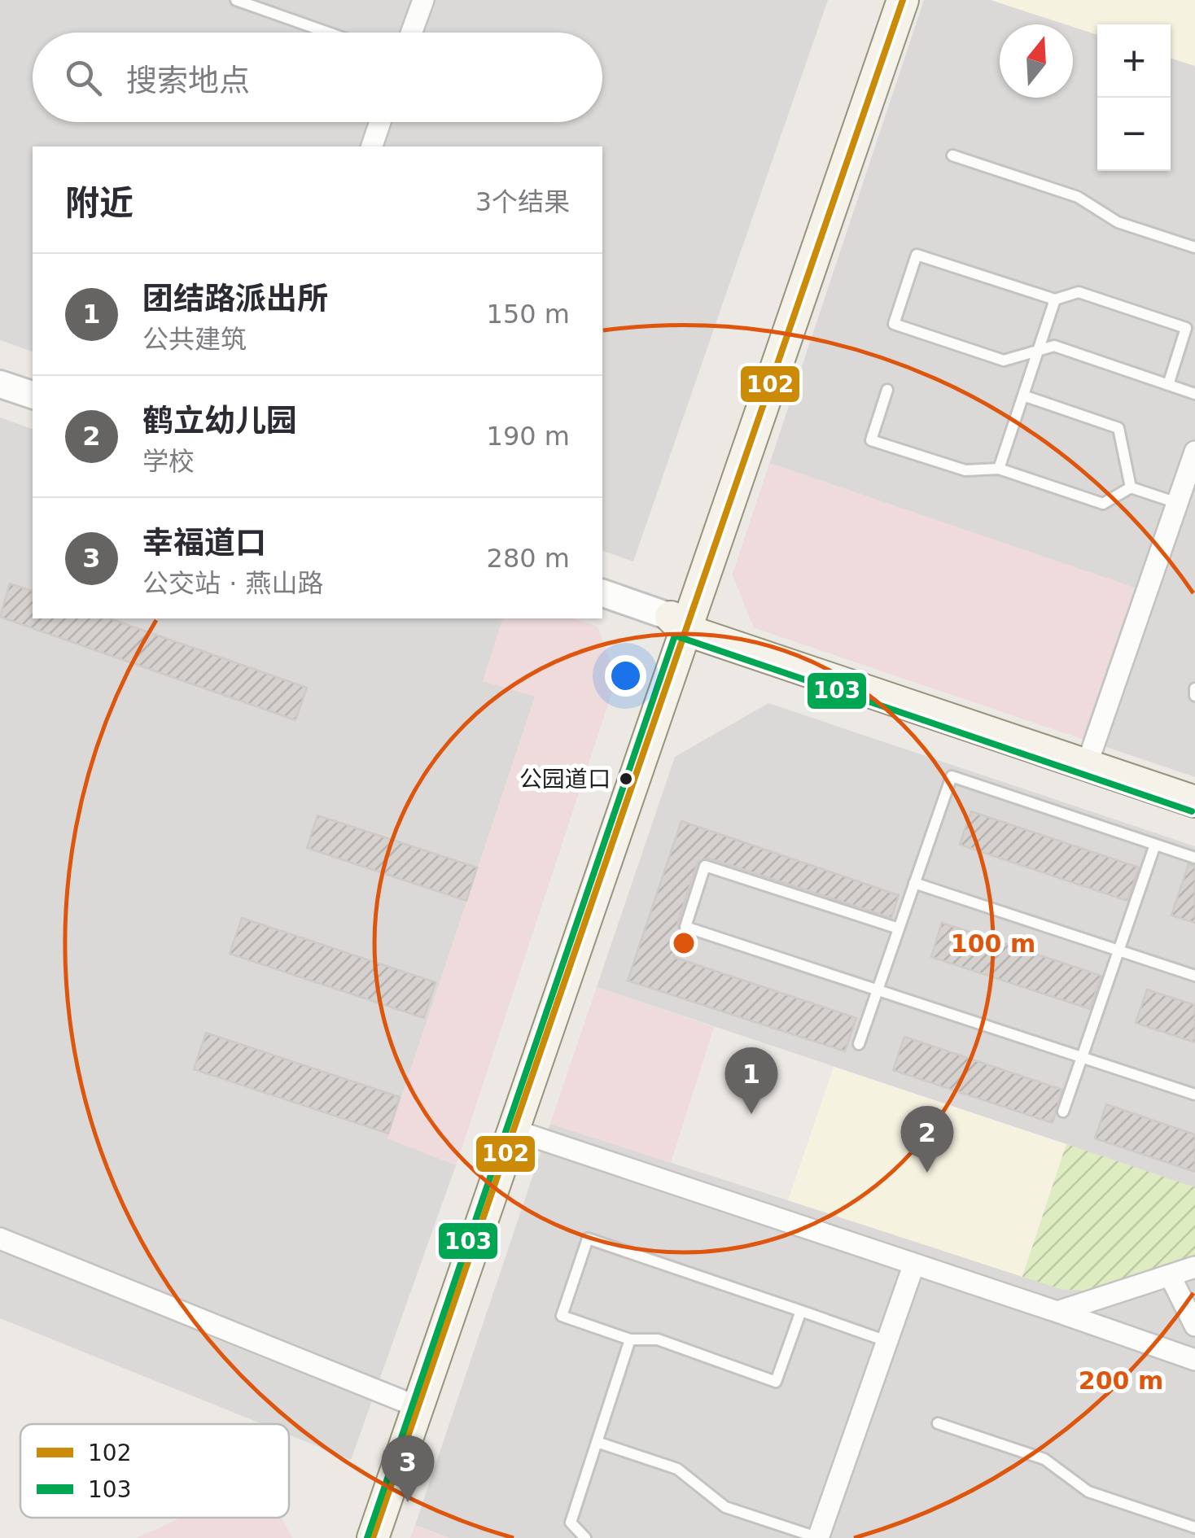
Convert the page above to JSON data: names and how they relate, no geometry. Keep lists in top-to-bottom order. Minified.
{"places":["公园道口"],"lines":["transit line 102","transit line 103"],"legend":["102","103"],"north":"top","page":{"map_buttons":["+","−"],"search":"搜索地点","heading":["附近","3个结果"],"list":[{"mark":"1","name":"团结路派出所","note":"公共建筑","value":"150 m"},{"mark":"2","name":"鹤立幼儿园","note":"学校","value":"190 m"},{"mark":"3","name":"幸福道口","note":"公交站 · 燕山路","value":"280 m"}],"pins":["1","2","3"]},"rings":["100 m","200 m"]}
